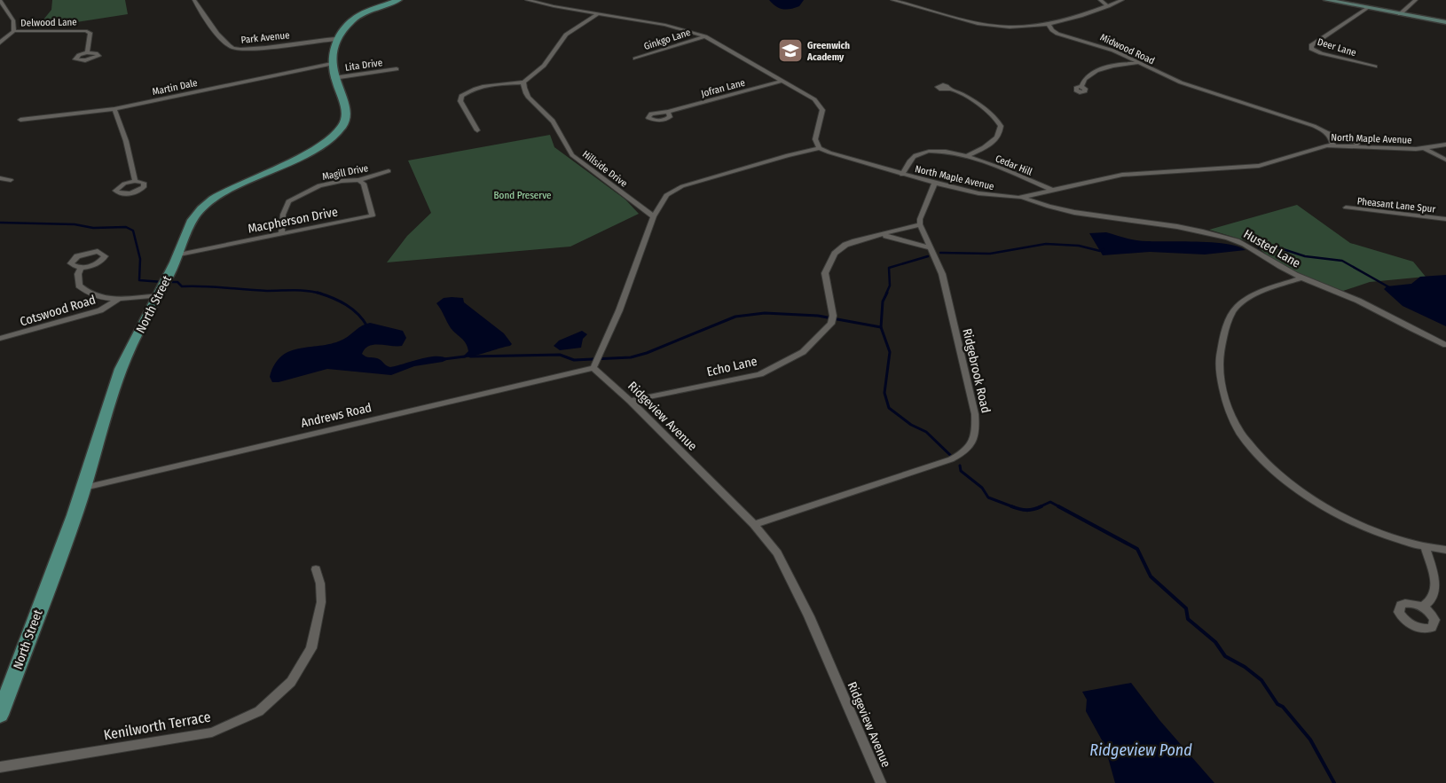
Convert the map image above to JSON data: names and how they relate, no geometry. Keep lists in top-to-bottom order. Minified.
{"streets":{"main road":["North Street"],"street":["Delwood Lane","Park Avenue","Ginkgo Lane","Deer Lane","Midwood Road","Lita Drive","Martin Dale","Jofran Lane","North Maple Avenue","Cedar Hill","Hillside Drive","Magill Drive","Pheasant Lane Spur","Macpherson Drive","Husted Lane","Cotswood Road","Echo Lane","Ridgebrook Road","Andrews Road","Ridgeview Avenue","Kenilworth Terrace"]},"crossings":[["Park Avenue","North Street"],["Midwood Road","North Maple Avenue"],["Lita Drive","North Street"],["Martin Dale","North Street"],["North Maple Avenue","Cedar Hill"],["North Maple Avenue","Husted Lane"],["Magill Drive","Macpherson Drive"],["Macpherson Drive","North Street"],["North Street","Cotswood Road"],["North Street","Andrews Road"],["Echo Lane","Ridgebrook Road"],["Echo Lane","Ridgeview Avenue"],["Ridgebrook Road","Ridgeview Avenue"],["Andrews Road","Ridgeview Avenue"]],"water":["Ridgeview Pond"],"parks":["Bond Preserve"],"places":{"school or university":["Greenwich Academy"]}}
